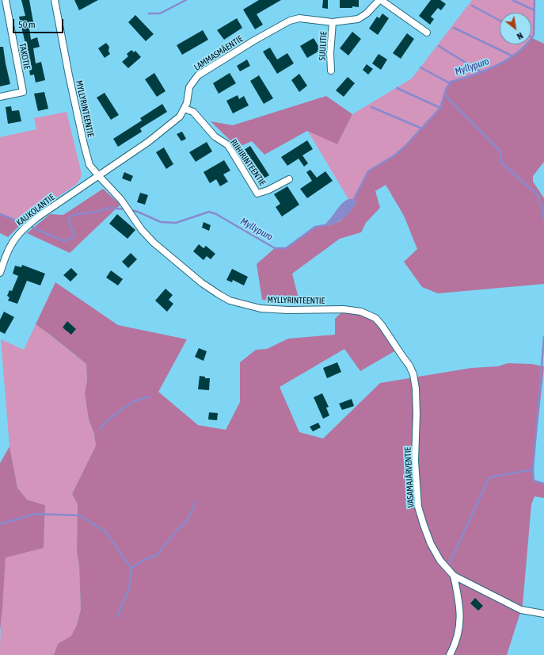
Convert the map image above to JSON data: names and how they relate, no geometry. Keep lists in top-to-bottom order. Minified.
{"streets":{"street":["SUULITIE","LAMMASMÄENTIE","TAKOTIE","MYLLYRINTEENTIE","RIIHIRINTEENTIE","KAUKOLANTIE","VASAMAJÄRVENTIE"]},"crossings":[["SUULITIE","LAMMASMÄENTIE"],["LAMMASMÄENTIE","MYLLYRINTEENTIE"],["LAMMASMÄENTIE","RIIHIRINTEENTIE"],["LAMMASMÄENTIE","KAUKOLANTIE"],["MYLLYRINTEENTIE","KAUKOLANTIE"],["MYLLYRINTEENTIE","VASAMAJÄRVENTIE"]],"water":["Myllypuro"],"scale_bar":"50 m","north":"bottom right"}
